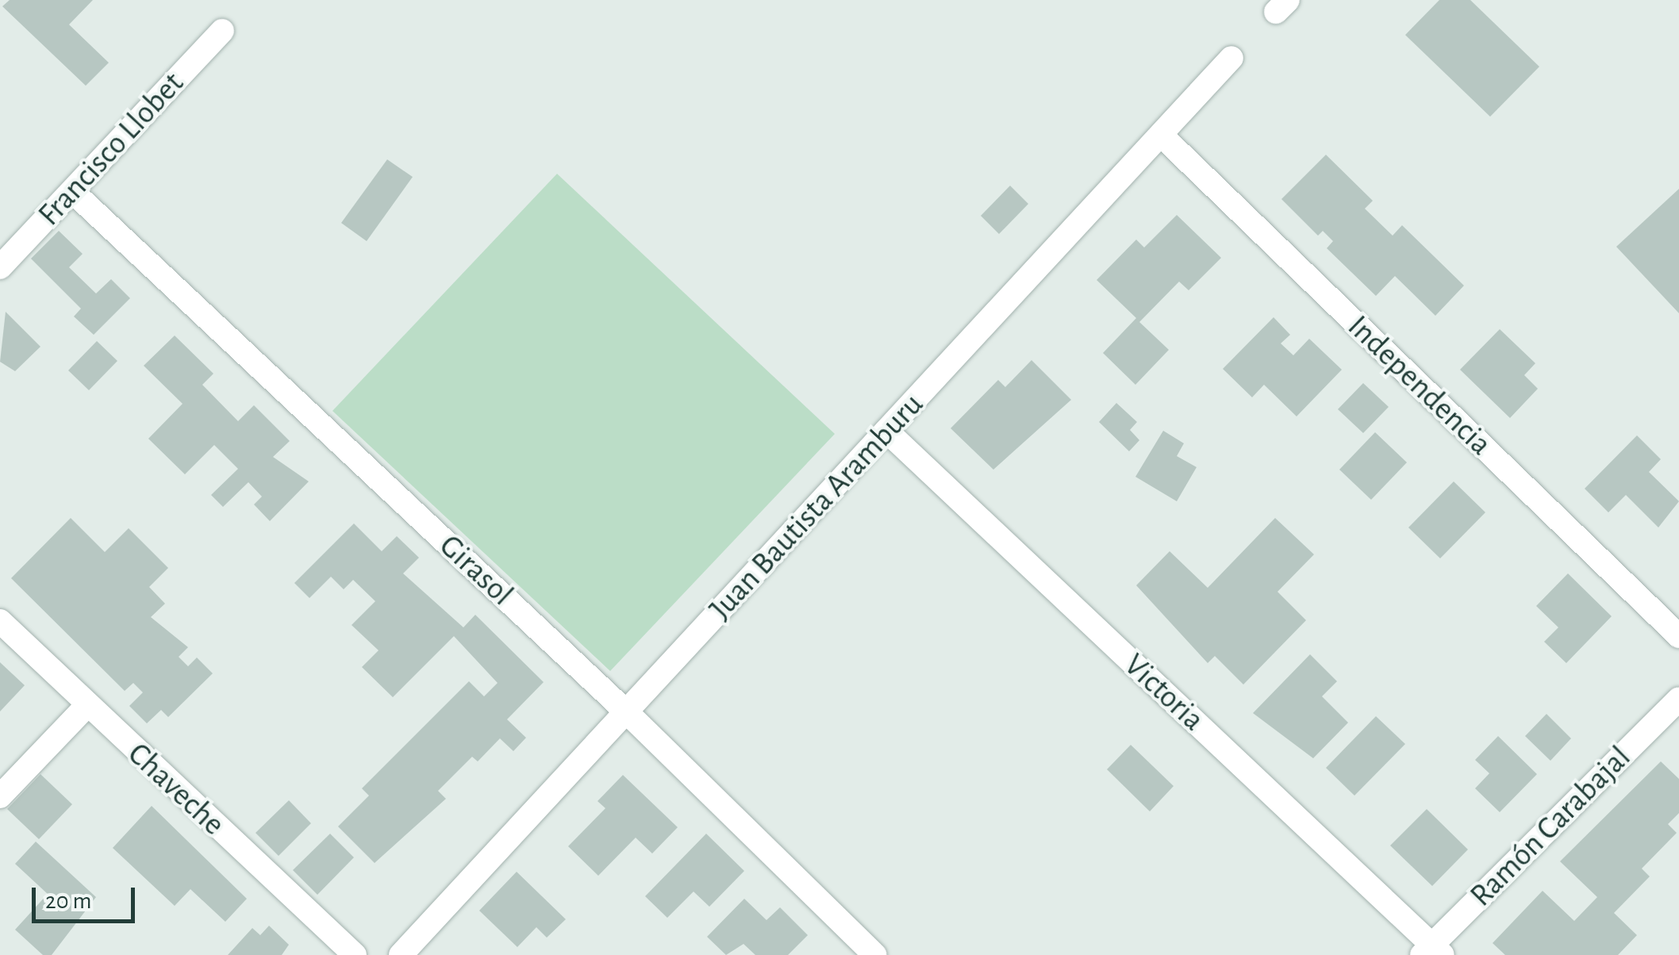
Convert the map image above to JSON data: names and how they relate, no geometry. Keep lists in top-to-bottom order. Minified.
{"streets":{"street":["Francisco Llobet","Independencia","Juan Bautista Aramburu","Girasol","Victoria","Chaveche","Ramón Carabajal"]},"crossings":[["Francisco Llobet","Girasol"],["Independencia","Juan Bautista Aramburu"],["Juan Bautista Aramburu","Girasol"],["Juan Bautista Aramburu","Victoria"],["Victoria","Ramón Carabajal"]],"scale_bar":"20 m"}
